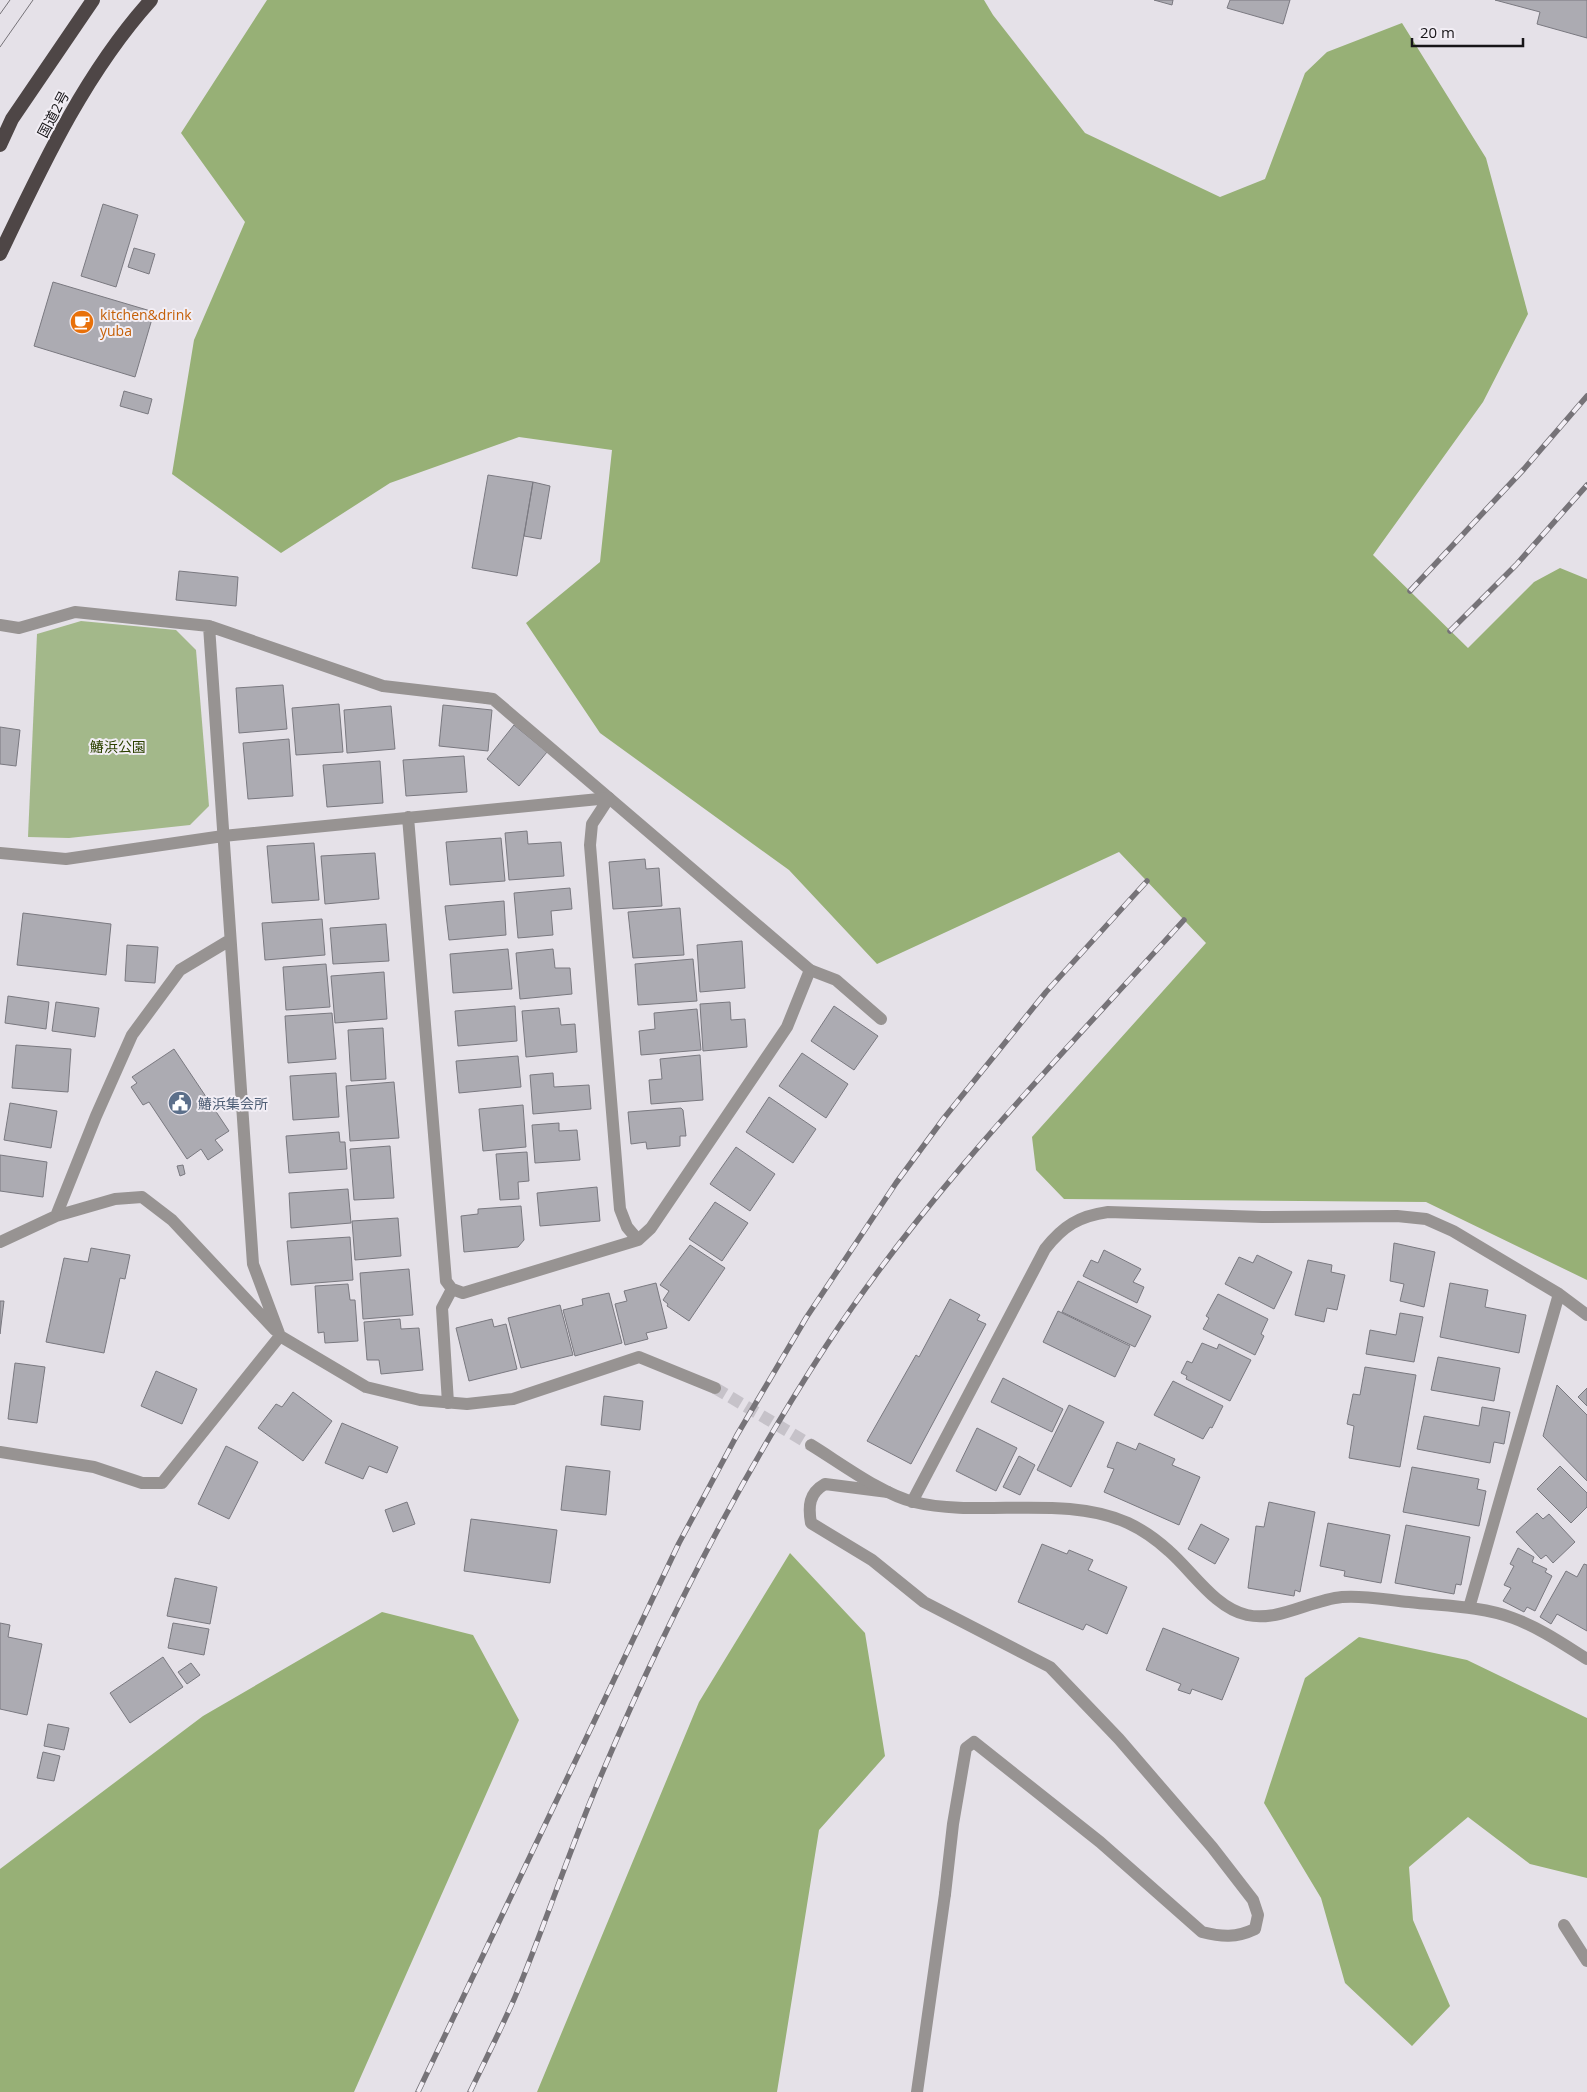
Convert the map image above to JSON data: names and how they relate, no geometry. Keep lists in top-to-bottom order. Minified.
{"streets":{"highway":["国道2号"]},"parks":["鰆浜公園"],"places":{"cafe":["kitchen&drink yuba"],"public building":["鰆浜集会所"]},"scale_bar":"20 m"}
